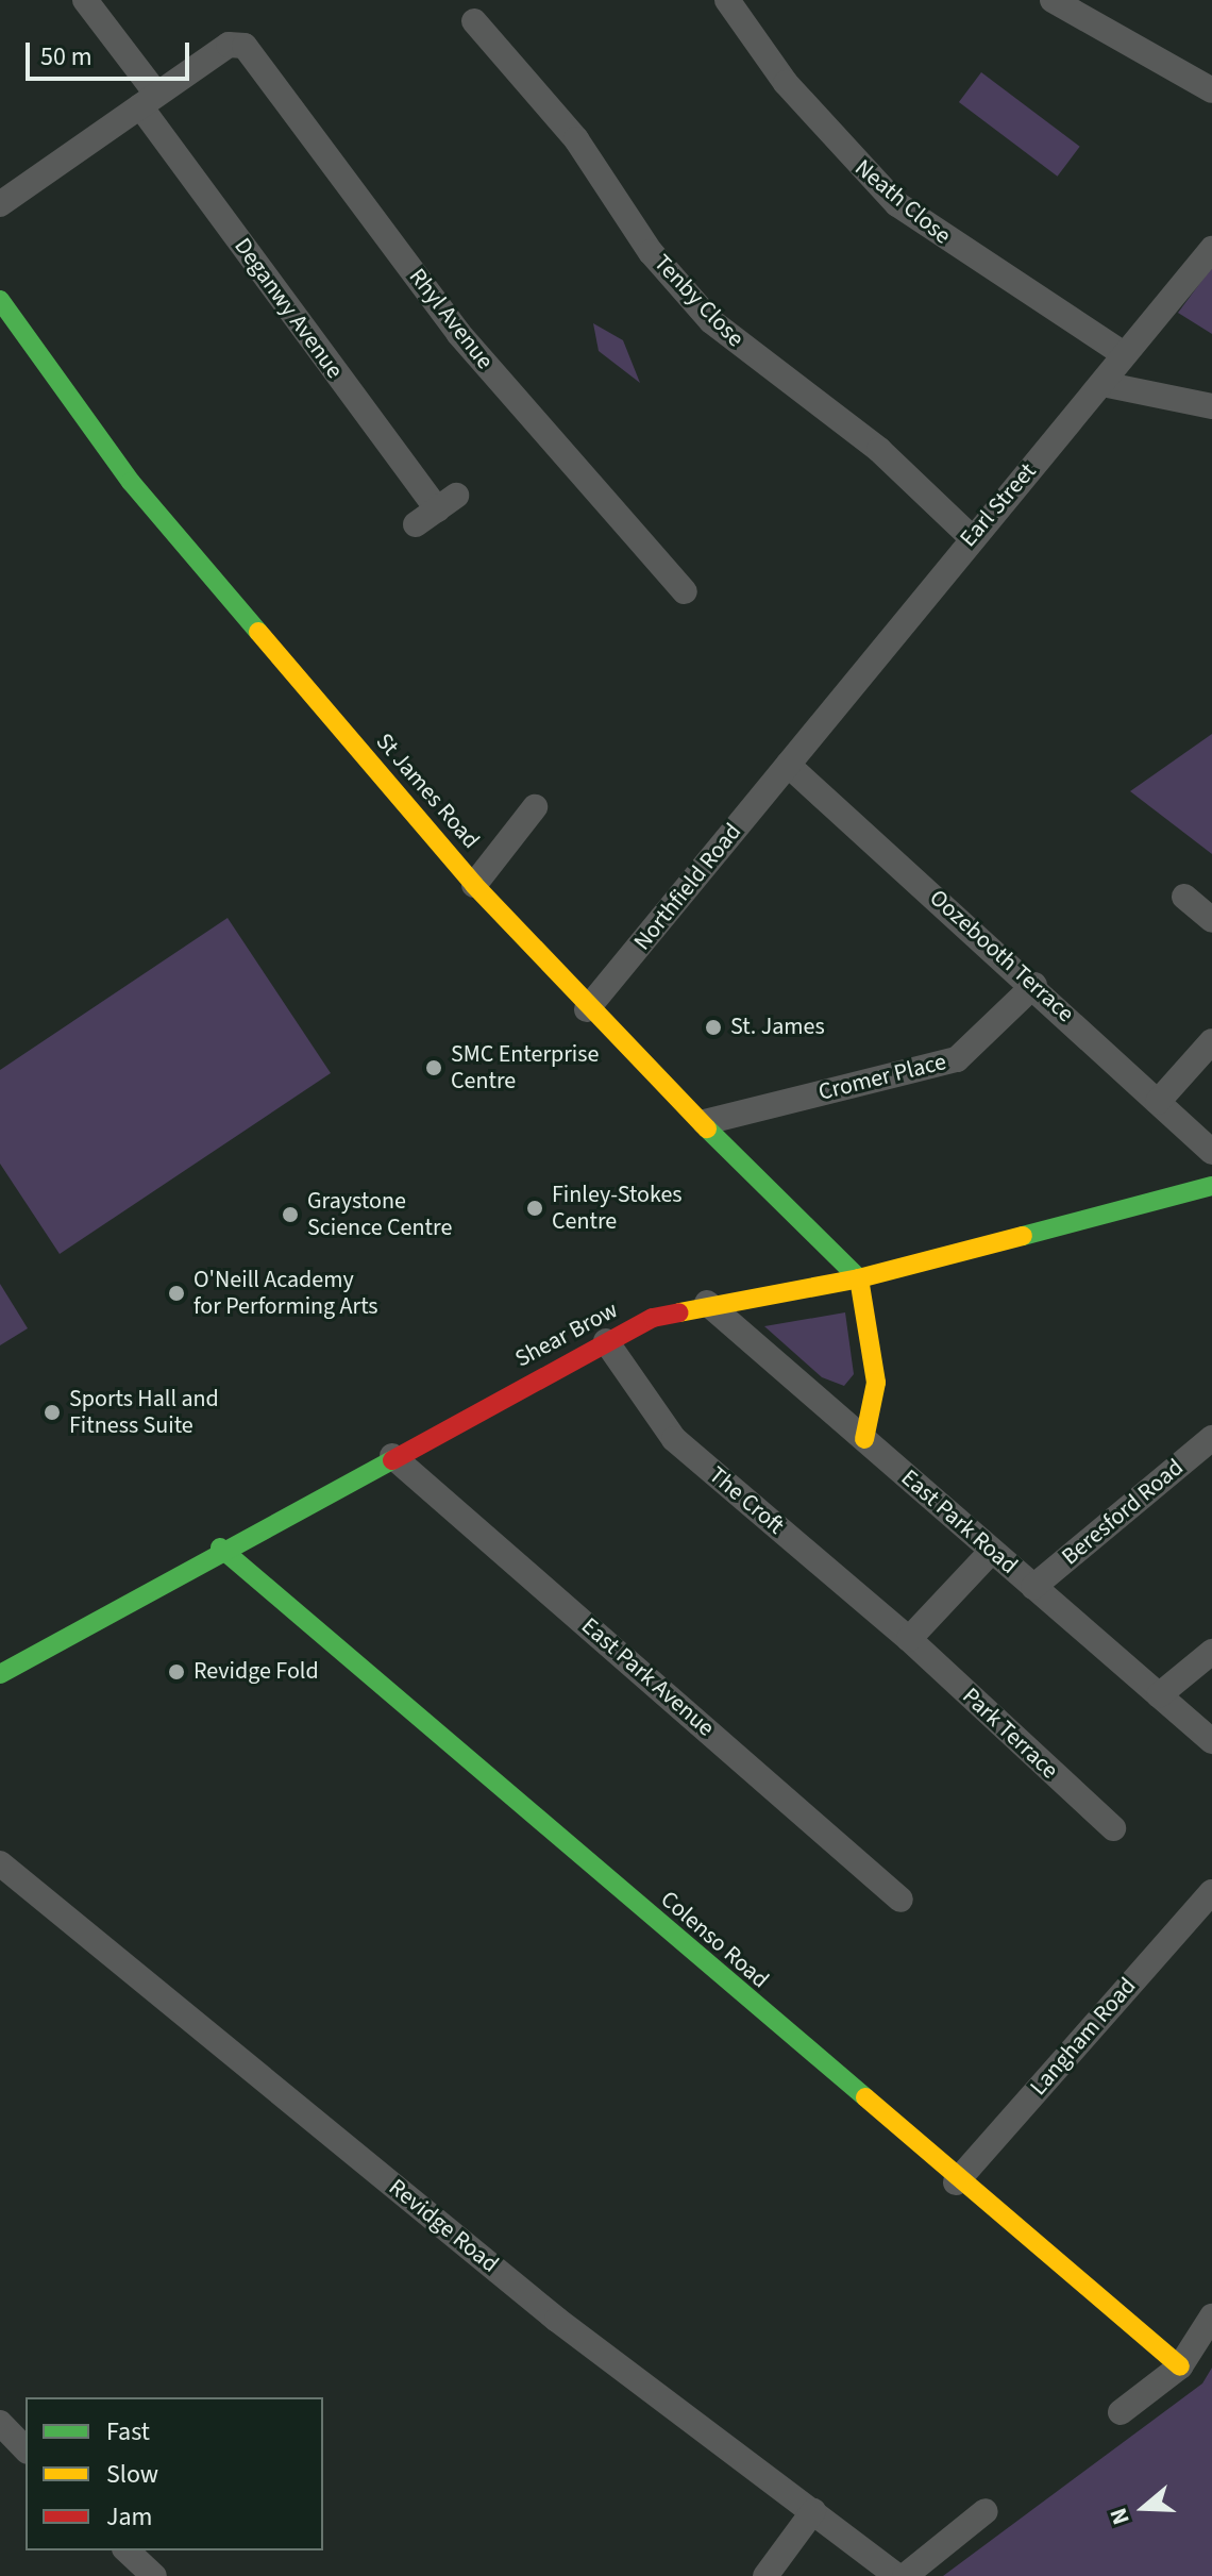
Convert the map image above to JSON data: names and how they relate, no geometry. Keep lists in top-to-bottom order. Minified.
{"streets":{"street":["Neath Close","Tenby Close","Deganwy Avenue","Rhyl Avenue","Earl Street","St James Road","Northfield Road","Oozebooth Terrace","Cromer Place","Shear Brow","The Croft","Beresford Road","East Park Road","East Park Avenue","Park Terrace","Colenso Road","Langham Road","Revidge Road"]},"crossings":[["Neath Close","Earl Street"],["Tenby Close","Earl Street"],["Deganwy Avenue","Rhyl Avenue"],["Earl Street","Northfield Road"],["Earl Street","Oozebooth Terrace"],["St James Road","Northfield Road"],["St James Road","Cromer Place"],["St James Road","Shear Brow"],["Northfield Road","Oozebooth Terrace"],["Oozebooth Terrace","Cromer Place"],["Shear Brow","The Croft"],["Shear Brow","East Park Road"],["Shear Brow","East Park Avenue"],["Shear Brow","Colenso Road"],["The Croft","Park Terrace"],["Beresford Road","East Park Road"],["Colenso Road","Langham Road"]],"places":["St. James","SMC Enterprise Centre","Finley-Stokes Centre","Graystone Science Centre","O'Neill Academy for Performing Arts","Sports Hall and Fitness Suite","Revidge Fold"],"legend":["Fast","Slow","Jam"],"scale_bar":"50 m","north":"left"}
